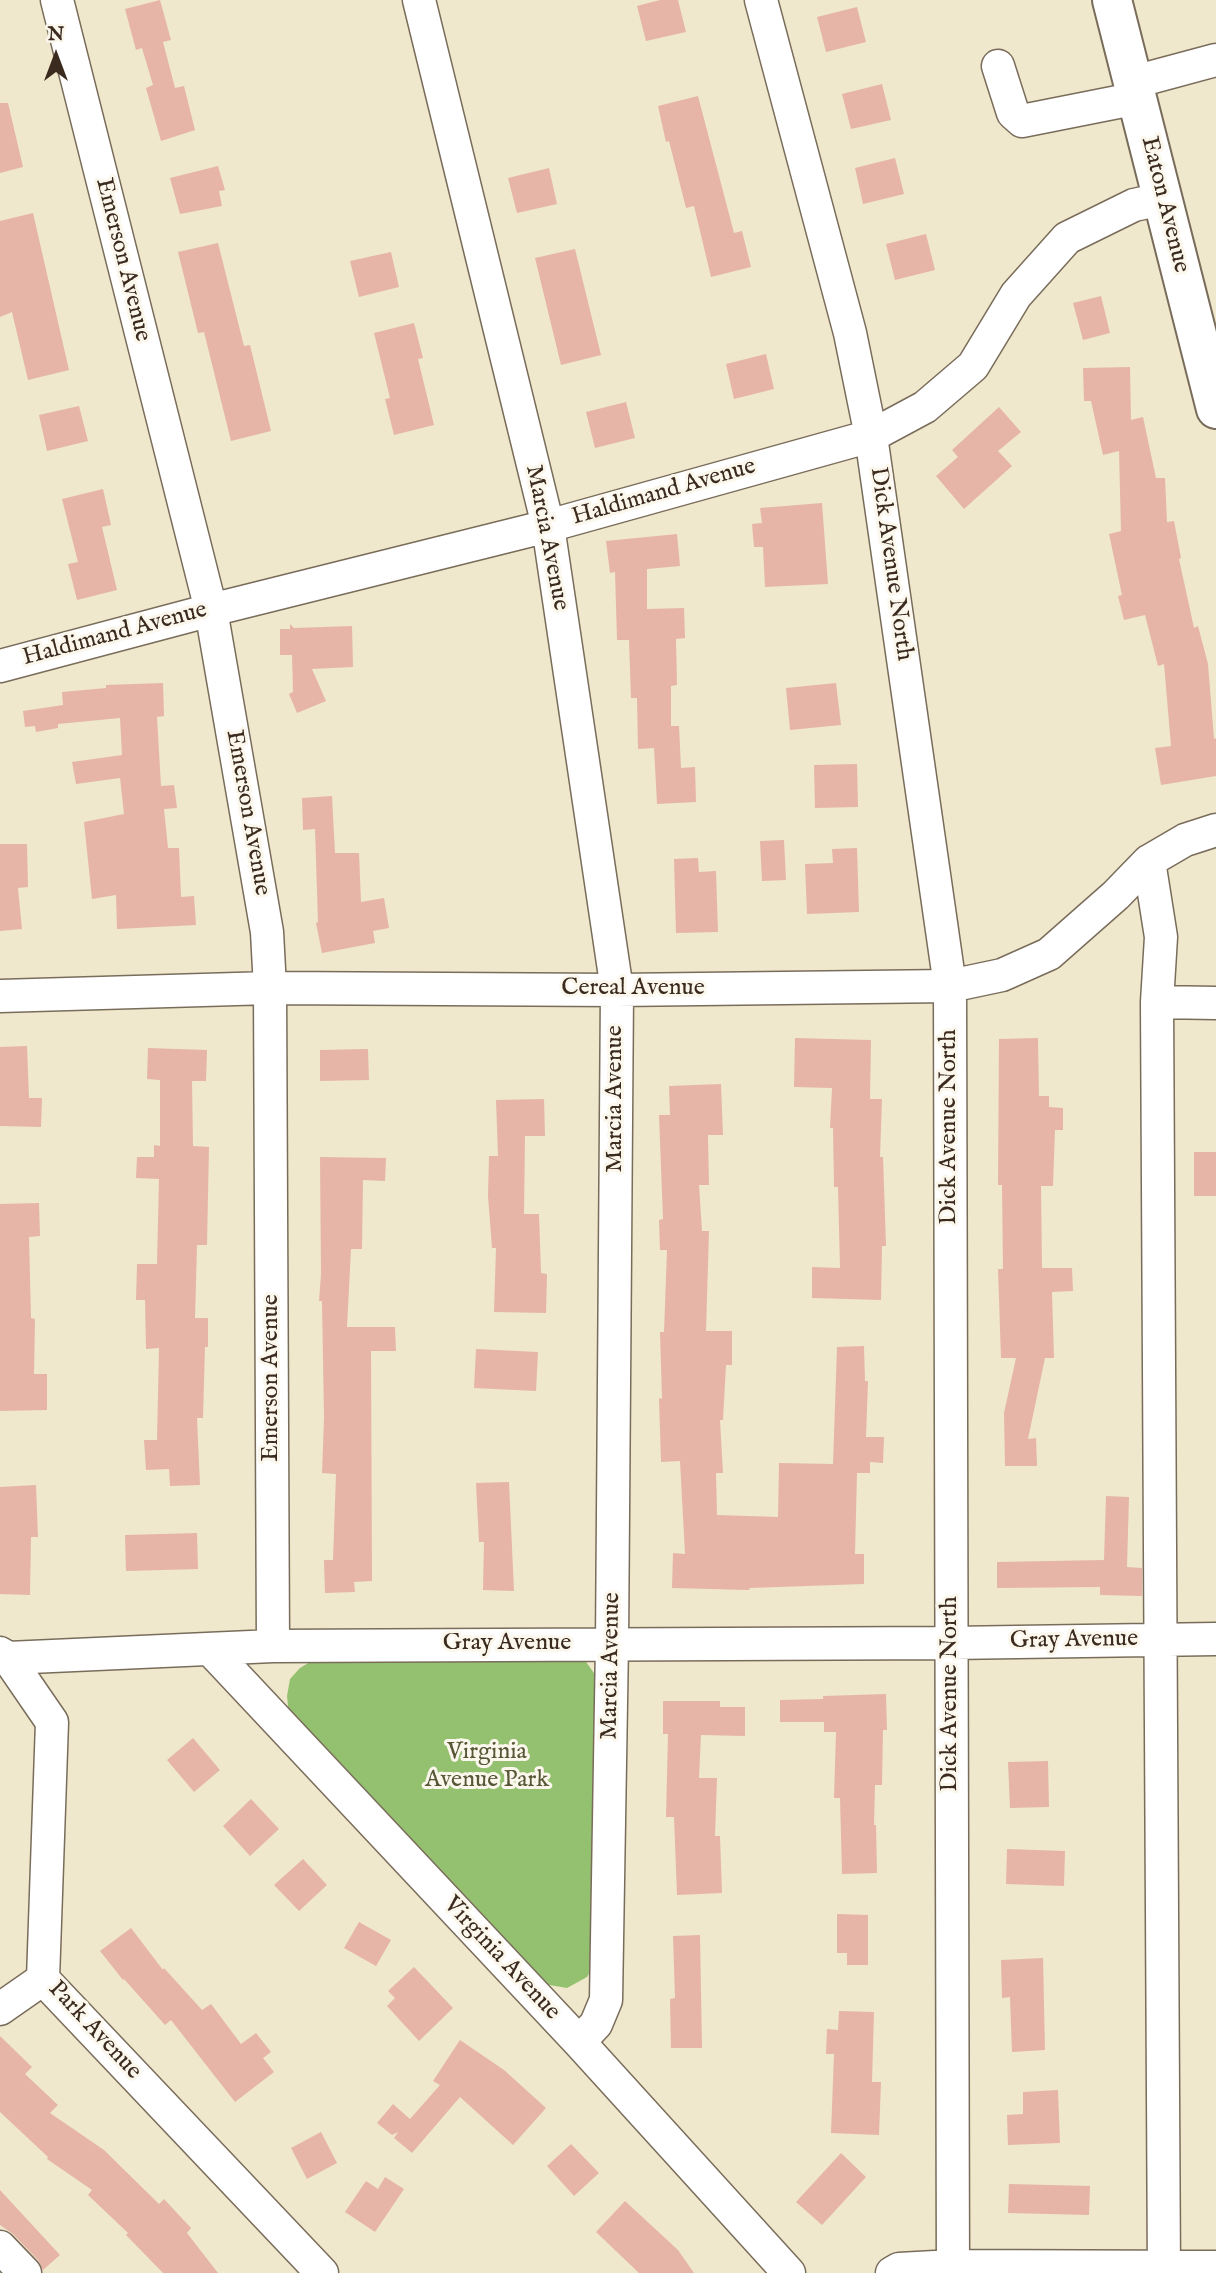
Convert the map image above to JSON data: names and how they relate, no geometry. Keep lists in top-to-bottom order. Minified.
{"streets":{"main road":["Eaton Avenue"],"street":["Emerson Avenue","Haldimand Avenue","Marcia Avenue","Dick Avenue North","Cereal Avenue","Gray Avenue","Virginia Avenue","Park Avenue"]},"crossings":[["Eaton Avenue","Haldimand Avenue"],["Emerson Avenue","Haldimand Avenue"],["Emerson Avenue","Cereal Avenue"],["Emerson Avenue","Gray Avenue"],["Haldimand Avenue","Marcia Avenue"],["Haldimand Avenue","Dick Avenue North"],["Marcia Avenue","Cereal Avenue"],["Marcia Avenue","Gray Avenue"],["Marcia Avenue","Virginia Avenue"],["Dick Avenue North","Cereal Avenue"],["Dick Avenue North","Gray Avenue"],["Gray Avenue","Virginia Avenue"],["Gray Avenue","Park Avenue"]],"parks":["Virginia Avenue Park"],"north":"top"}
